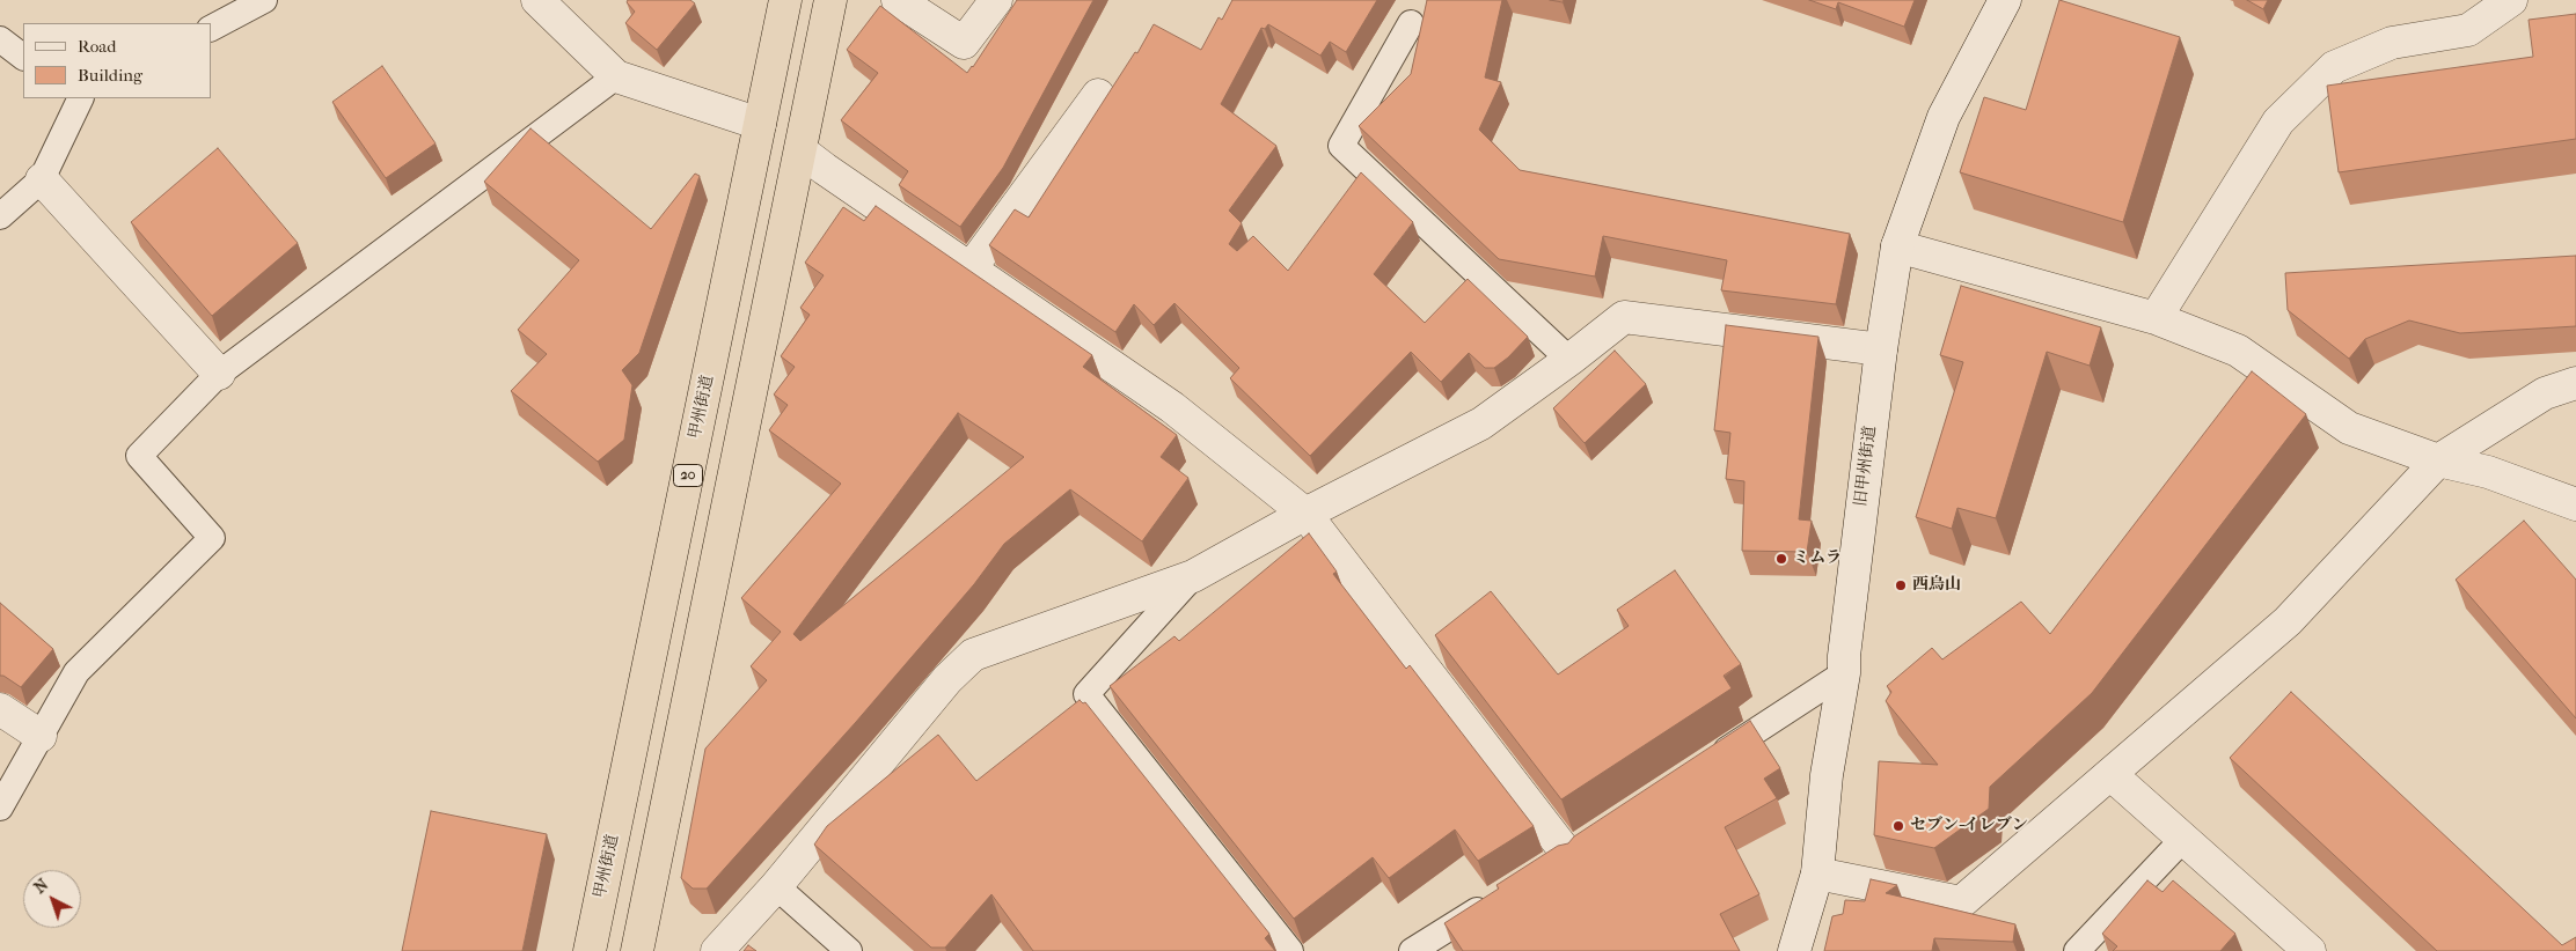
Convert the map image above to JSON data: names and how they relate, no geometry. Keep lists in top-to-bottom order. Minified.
{"streets":{"highway":["甲州街道","20"],"street":["旧甲州街道"]},"places":["ミムラ","西烏山","セブン-イレブン"],"legend":["Road","Building"],"north":"top left"}
